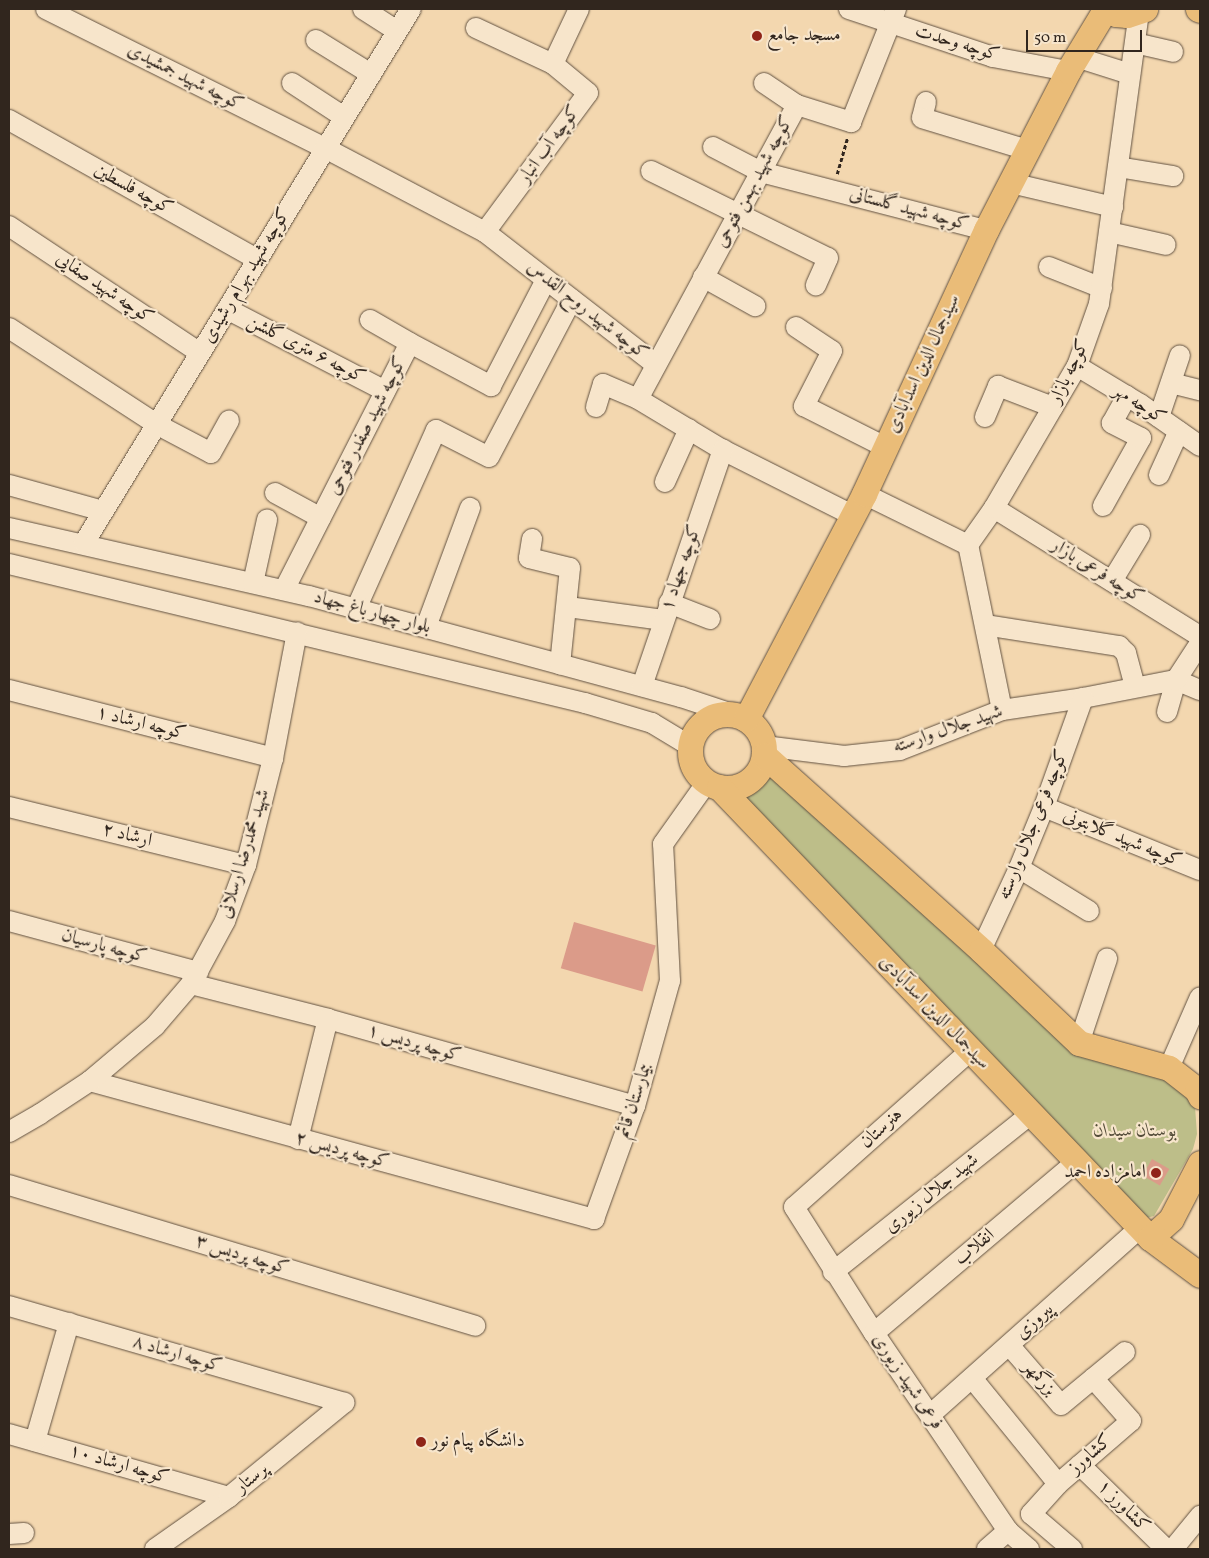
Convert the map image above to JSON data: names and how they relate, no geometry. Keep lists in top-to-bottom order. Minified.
{"streets":{"main road":["سیدجمال الدین اسدآبادی"],"street":["کوچه وحدت","کوچه شهید جمشیدی","کوچه آب انبار","کوچه شهید بهمن فتوحی","کوچه فلسطین","کوچه شهید گلستانی","کوچه شهید بهرام رشیدی","کوچه شهید صفایی","کوچه شهید روح القدس","کوچه ۶ متری گلشن","کوچه بازار","کوچه مهر","کوچه شهید صفدر فتوحی","کوچه جهاد ۱","کوچه فرعی بازار","بلوار چهار باغ جهاد","کوچه ارشاد ۱","شهید جلال وارسته","کوچه فرعی جلال وارسته","ارشاد ۲","کوچه شهید گلابتونی","شهید محمدرضا ارسلانی","کوچه پارسیان","کوچه پردیس ۱","بیمارستان قائم","هنرستان","کوچه پردیس ۲","شهید جلال زیوری","انقلاب","کوچه پردیس ۳","پیروزی","کوچه ارشاد ۸","بزرگمهر","فرعی شهید زیوری","کشاورز","کوچه ارشاد ۱۰","پرستار","کشاورز ۱"]},"crossings":[["کوچه وحدت","سیدجمال الدین اسدآبادی"],["کوچه وحدت","کوچه بازار"],["کوچه شهید جمشیدی","کوچه شهید بهرام رشیدی"],["کوچه شهید جمشیدی","کوچه شهید روح القدس"],["کوچه آب انبار","کوچه شهید روح القدس"],["کوچه شهید بهمن فتوحی","کوچه شهید گلستانی"],["کوچه شهید بهمن فتوحی","کوچه شهید روح القدس"],["کوچه فلسطین","کوچه شهید بهرام رشیدی"],["کوچه شهید گلستانی","سیدجمال الدین اسدآبادی"],["کوچه شهید بهرام رشیدی","کوچه شهید صفایی"],["کوچه شهید بهرام رشیدی","کوچه شهید روح القدس"],["کوچه شهید بهرام رشیدی","کوچه ۶ متری گلشن"],["کوچه شهید بهرام رشیدی","بلوار چهار باغ جهاد"],["کوچه شهید روح القدس","کوچه شهید صفدر فتوحی"],["کوچه ۶ متری گلشن","کوچه شهید صفدر فتوحی"],["سیدجمال الدین اسدآبادی","بلوار چهار باغ جهاد"],["سیدجمال الدین اسدآبادی","شهید جلال وارسته"],["سیدجمال الدین اسدآبادی","بیمارستان قائم"],["سیدجمال الدین اسدآبادی","هنرستان"],["سیدجمال الدین اسدآبادی","شهید جلال زیوری"],["سیدجمال الدین اسدآبادی","انقلاب"],["سیدجمال الدین اسدآبادی","پیروزی"],["کوچه بازار","کوچه مهر"],["کوچه بازار","کوچه فرعی بازار"],["کوچه شهید صفدر فتوحی","بلوار چهار باغ جهاد"],["کوچه جهاد ۱","بلوار چهار باغ جهاد"],["بلوار چهار باغ جهاد","شهید جلال وارسته"],["بلوار چهار باغ جهاد","شهید محمدرضا ارسلانی"],["بلوار چهار باغ جهاد","بیمارستان قائم"],["کوچه ارشاد ۱","شهید محمدرضا ارسلانی"],["شهید جلال وارسته","کوچه فرعی جلال وارسته"],["شهید جلال وارسته","بیمارستان قائم"],["کوچه فرعی جلال وارسته","کوچه شهید گلابتونی"],["ارشاد ۲","شهید محمدرضا ارسلانی"],["شهید محمدرضا ارسلانی","کوچه پارسیان"],["شهید محمدرضا ارسلانی","کوچه پردیس ۱"],["شهید محمدرضا ارسلانی","کوچه پردیس ۲"],["کوچه پارسیان","کوچه پردیس ۱"],["کوچه پردیس ۱","بیمارستان قائم"],["بیمارستان قائم","کوچه پردیس ۲"],["هنرستان","فرعی شهید زیوری"],["شهید جلال زیوری","فرعی شهید زیوری"],["انقلاب","فرعی شهید زیوری"],["پیروزی","بزرگمهر"],["پیروزی","فرعی شهید زیوری"],["پیروزی","کشاورز"],["کوچه ارشاد ۸","پرستار"],["بزرگمهر","کشاورز"],["کشاورز","کشاورز ۱"],["کوچه ارشاد ۱۰","پرستار"]],"parks":["بوستان سیدان"],"places":["مسجد جامع","امامزاده احمد","دانشگاه پیام نور"],"scale_bar":"50 m"}
